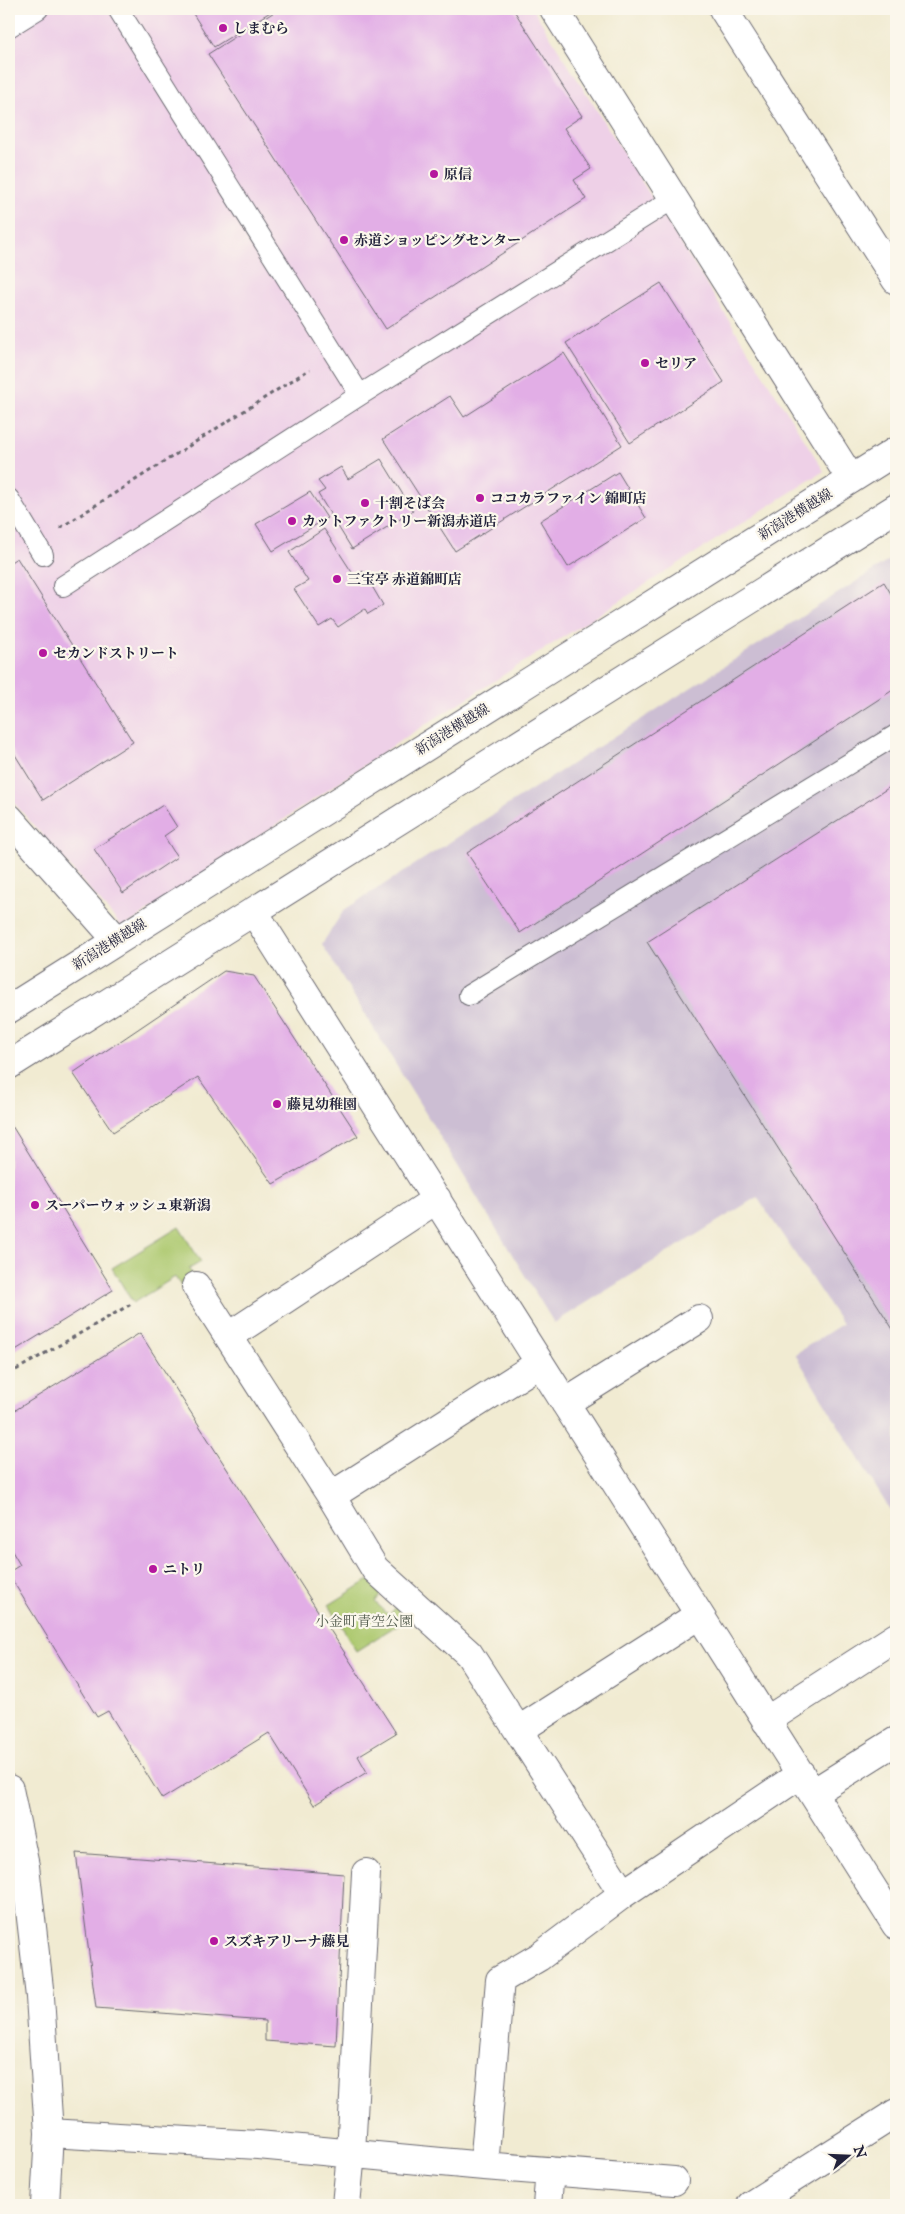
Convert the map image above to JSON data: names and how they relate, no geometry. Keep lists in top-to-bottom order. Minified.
{"streets":{"street":["新潟港横越線"]},"parks":["小金町青空公園"],"places":["しまむら","原信","赤道ショッピングセンター","セリア","ココカラファイン 錦町店","十割そば会","カットファクトリー新潟赤道店","三宝亭 赤道錦町店","セカンドストリート","藤見幼稚園","スーパーウォッシュ東新潟","ニトリ","スズキアリーナ藤見"],"north":"right"}
